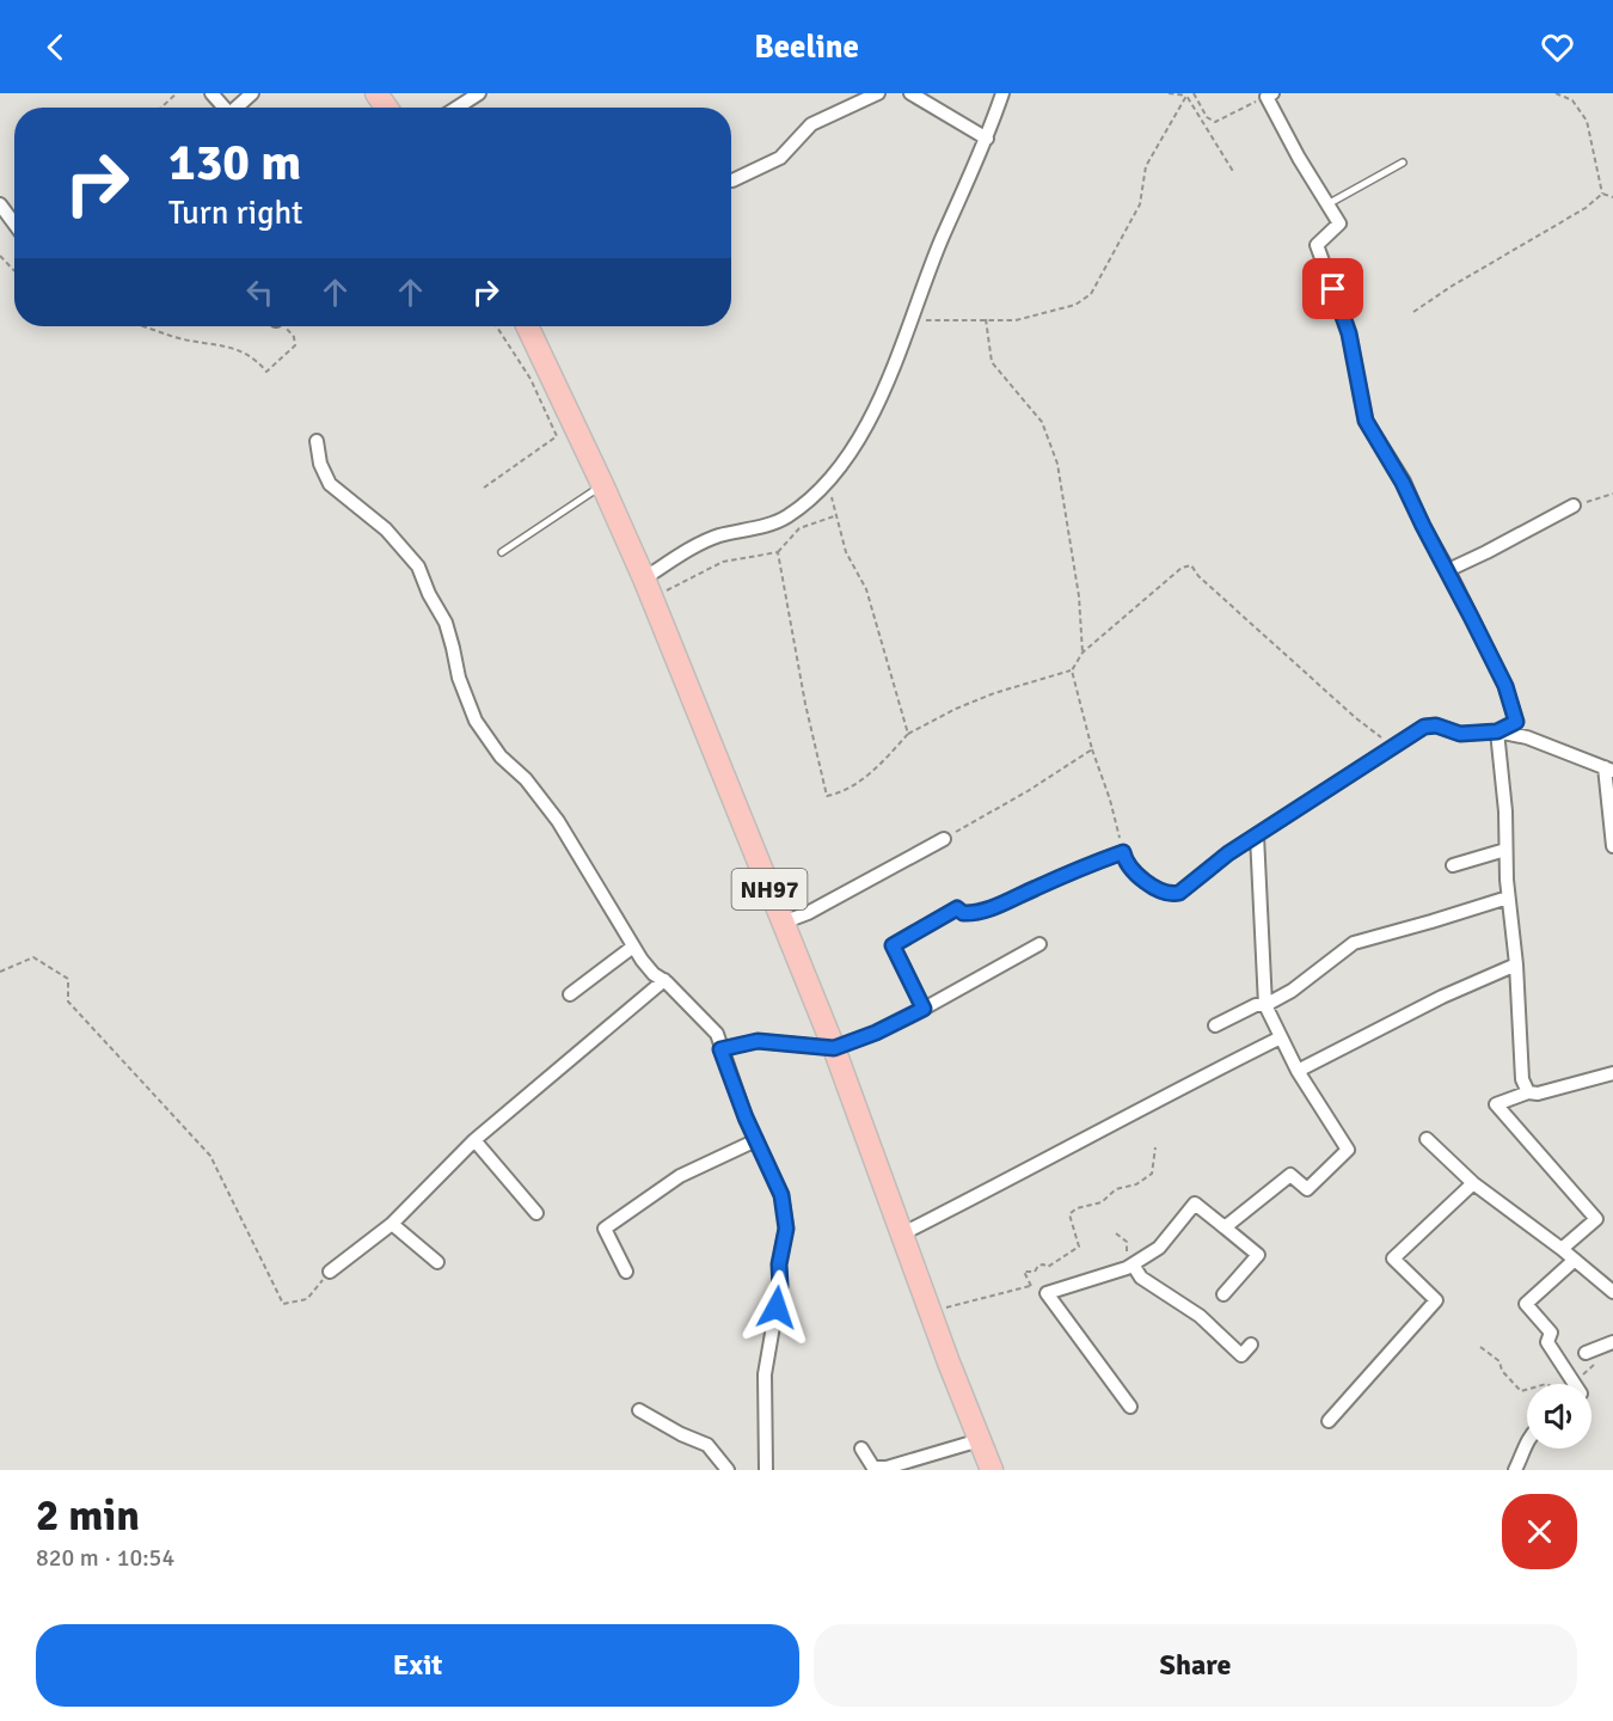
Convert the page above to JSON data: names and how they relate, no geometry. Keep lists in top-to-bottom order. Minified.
{"streets":{"highway":["NH97"]},"page":{"header":"Beeline","turn":["130 m","Turn right"],"heading":["2 min","820 m · 10:54"],"buttons":["Exit","Share"]}}
